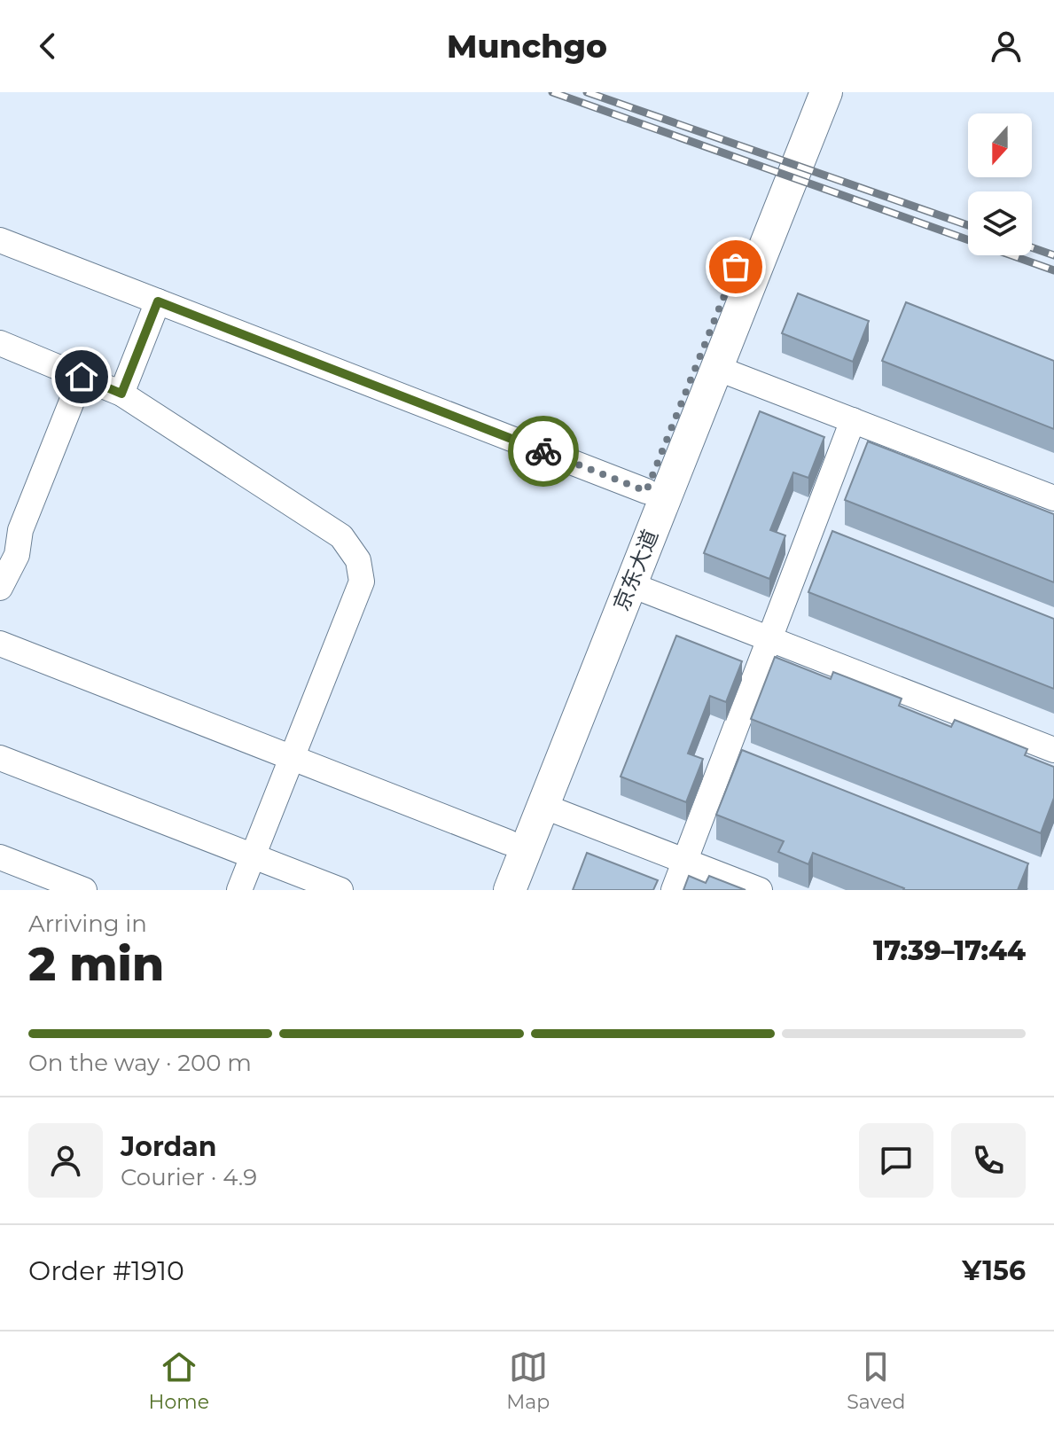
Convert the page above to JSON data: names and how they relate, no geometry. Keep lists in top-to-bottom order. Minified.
{"streets":{"main road":["京东大道"]},"north":"bottom","page":{"header":"Munchgo","heading":["2 min","Arriving in","17:39–17:44"],"panel":["Jordan","Courier · 4.9","Order #1910","¥156"],"bar":"On the way · 200 m","tabs":["Home","Map","Saved"]}}
